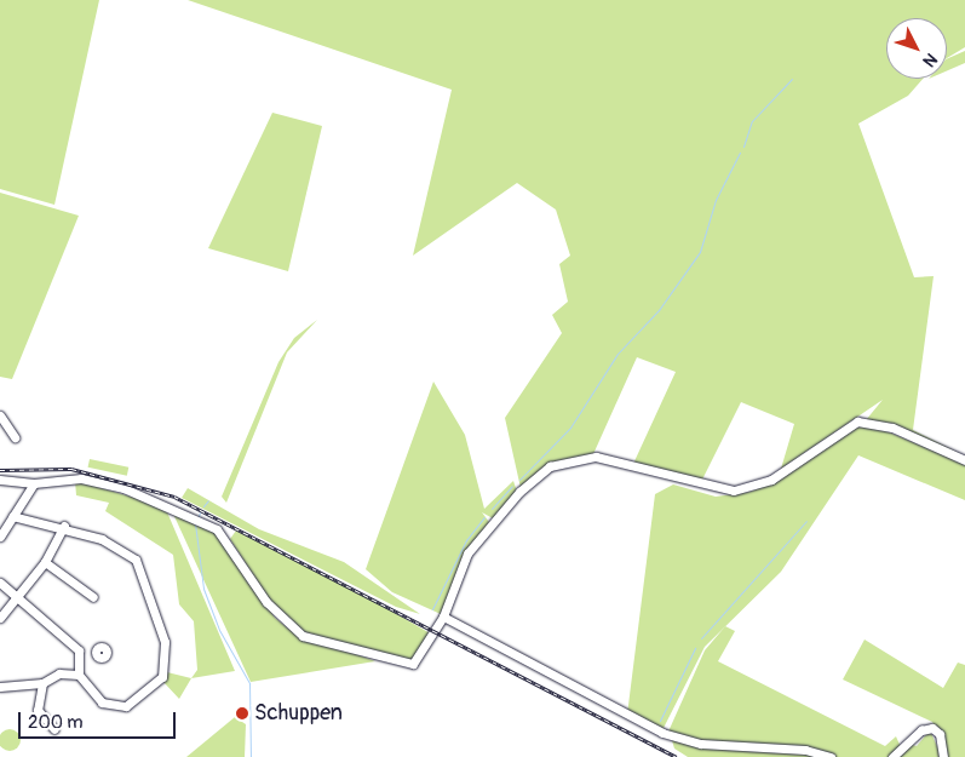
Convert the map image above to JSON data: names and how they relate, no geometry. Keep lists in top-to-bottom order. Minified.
{"places":["Schuppen"],"scale_bar":"200 m","north":"bottom right"}
